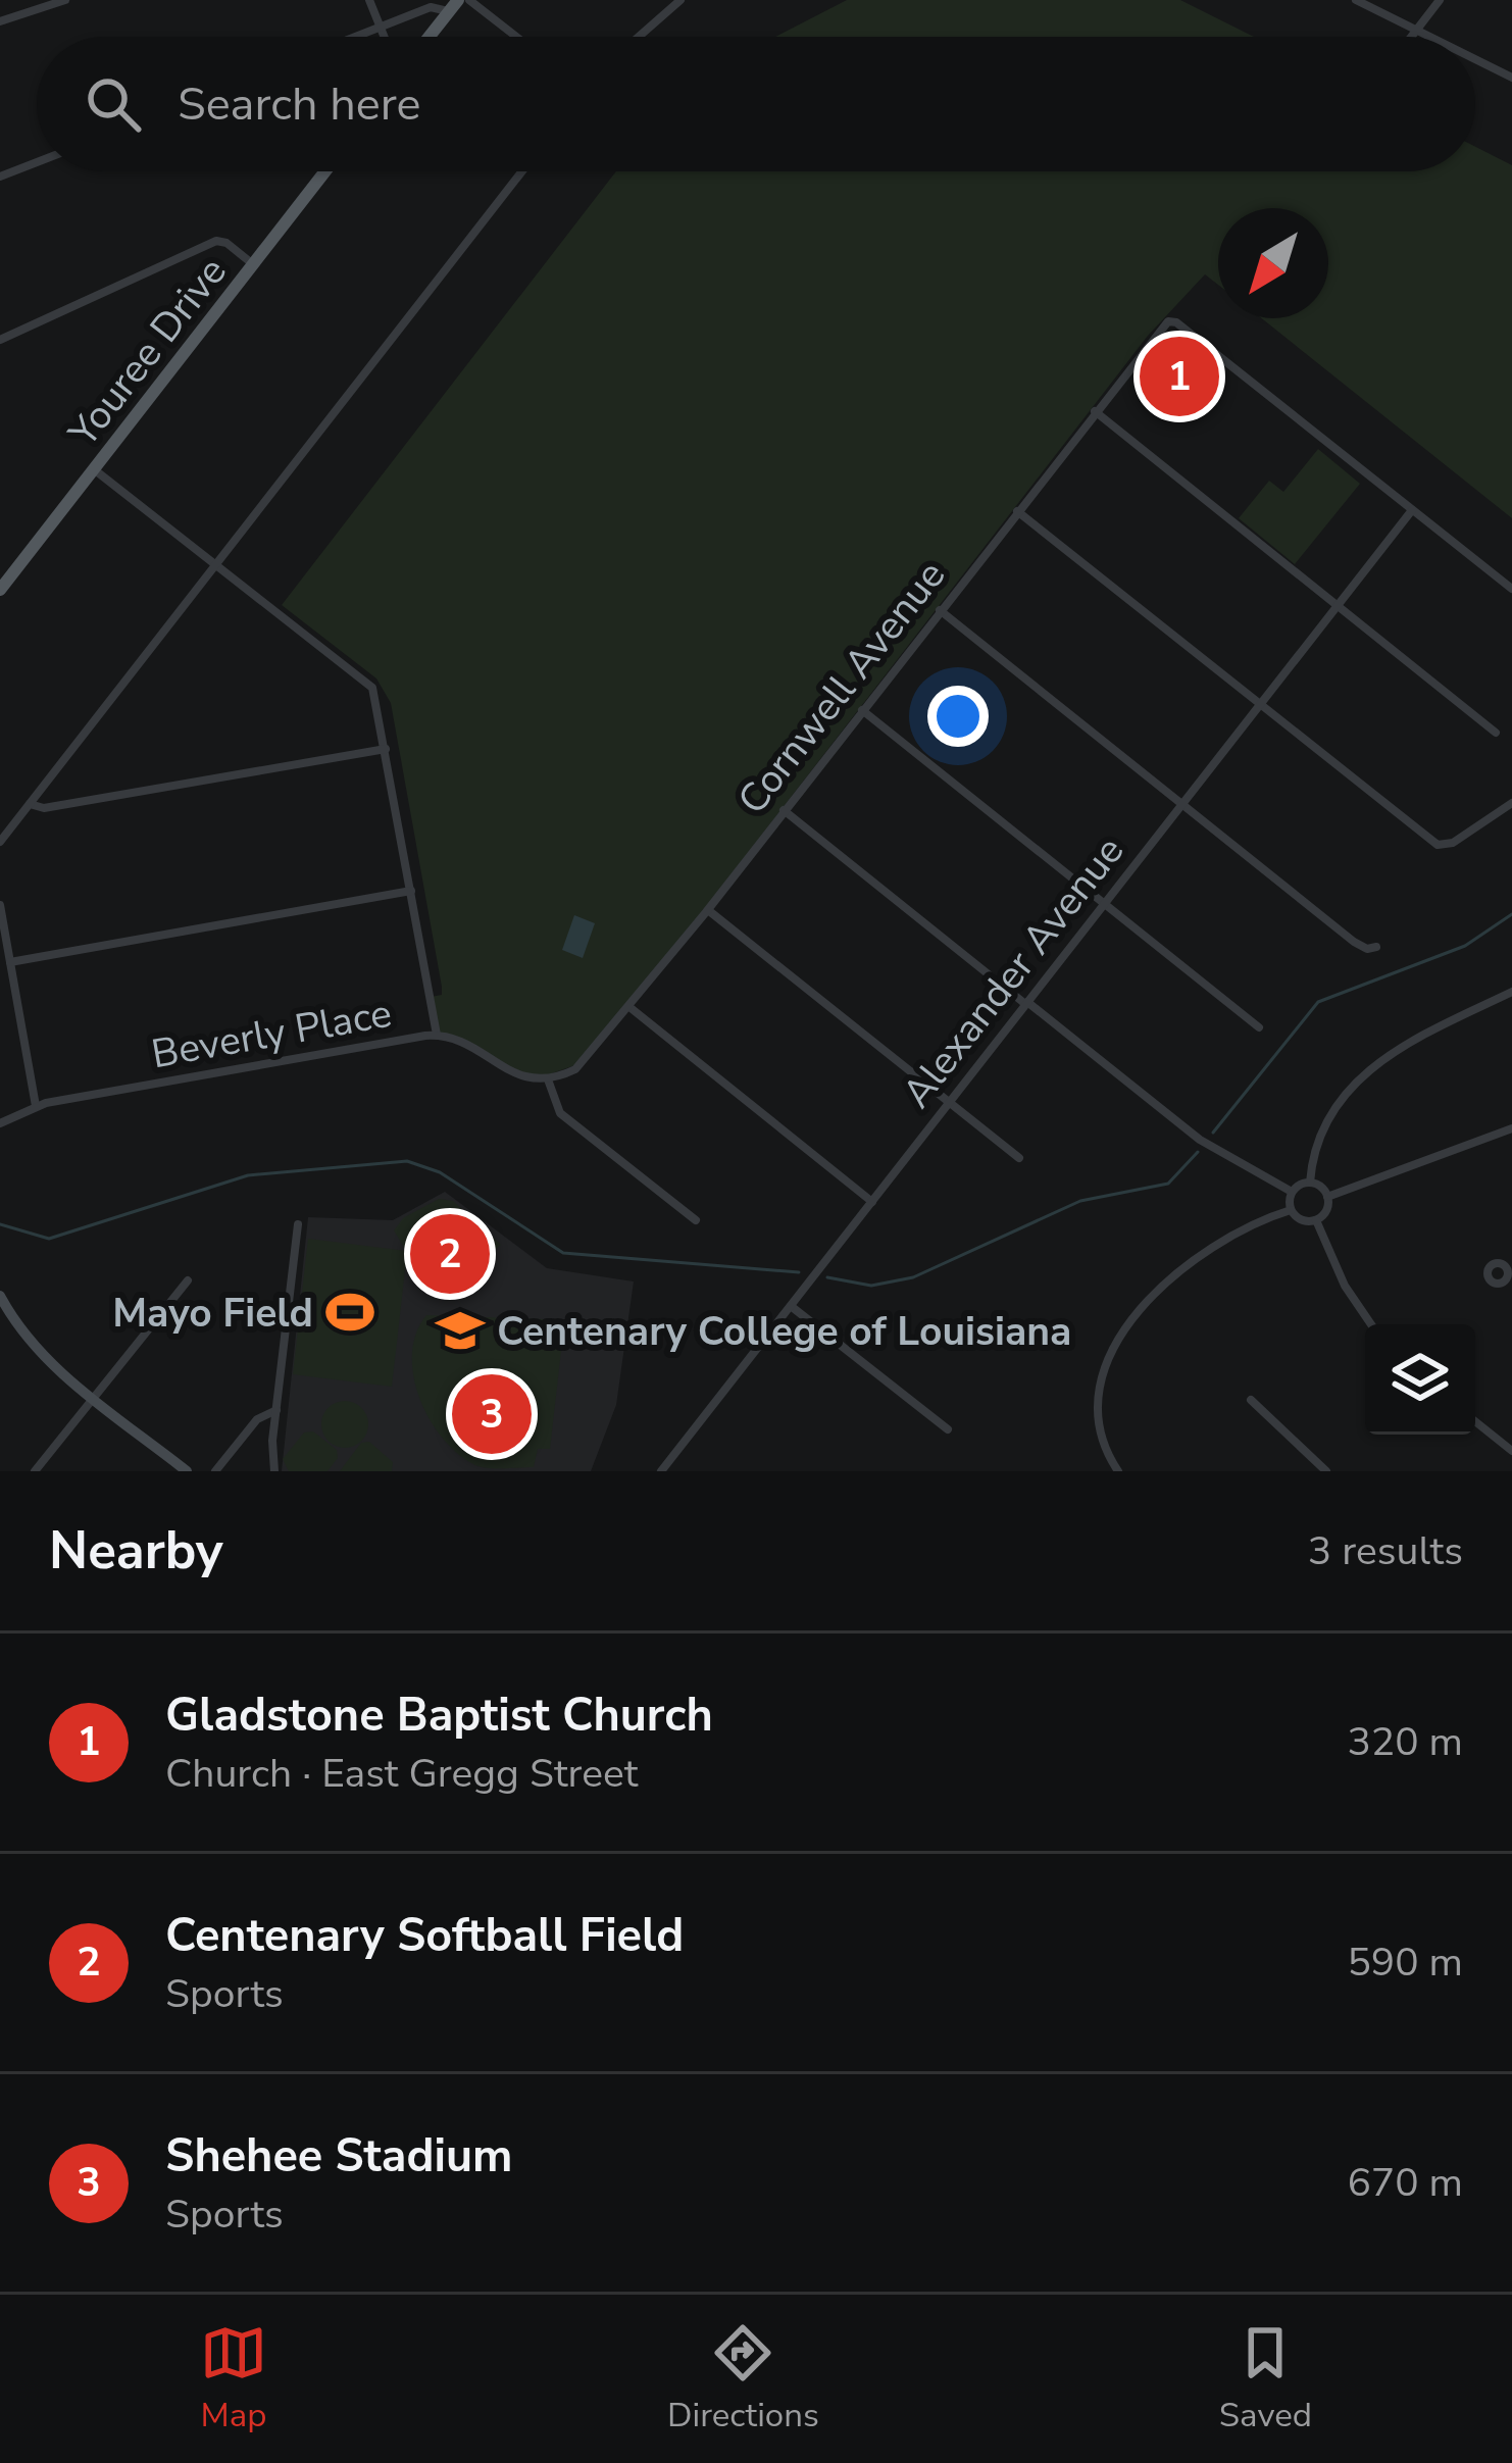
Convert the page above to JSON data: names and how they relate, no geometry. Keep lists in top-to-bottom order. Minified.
{"streets":{"main road":["Youree Drive"],"street":["Cornwell Avenue","Alexander Avenue","Beverly Place"]},"crossings":[["Cornwell Avenue","Alexander Avenue"],["Cornwell Avenue","Beverly Place"]],"places":{"sports":["Mayo Field"],"school or university":["Centenary College of Louisiana"]},"north":"bottom left","page":{"search":"Search here","pins":["1","2","3"],"heading":["Nearby","3 results"],"list":[{"mark":"1","name":"Gladstone Baptist Church","note":"Church · East Gregg Street","value":"320 m"},{"mark":"2","name":"Centenary Softball Field","note":"Sports","value":"590 m"},{"mark":"3","name":"Shehee Stadium","note":"Sports","value":"670 m"}],"nav":["Map","Directions","Saved"]}}
